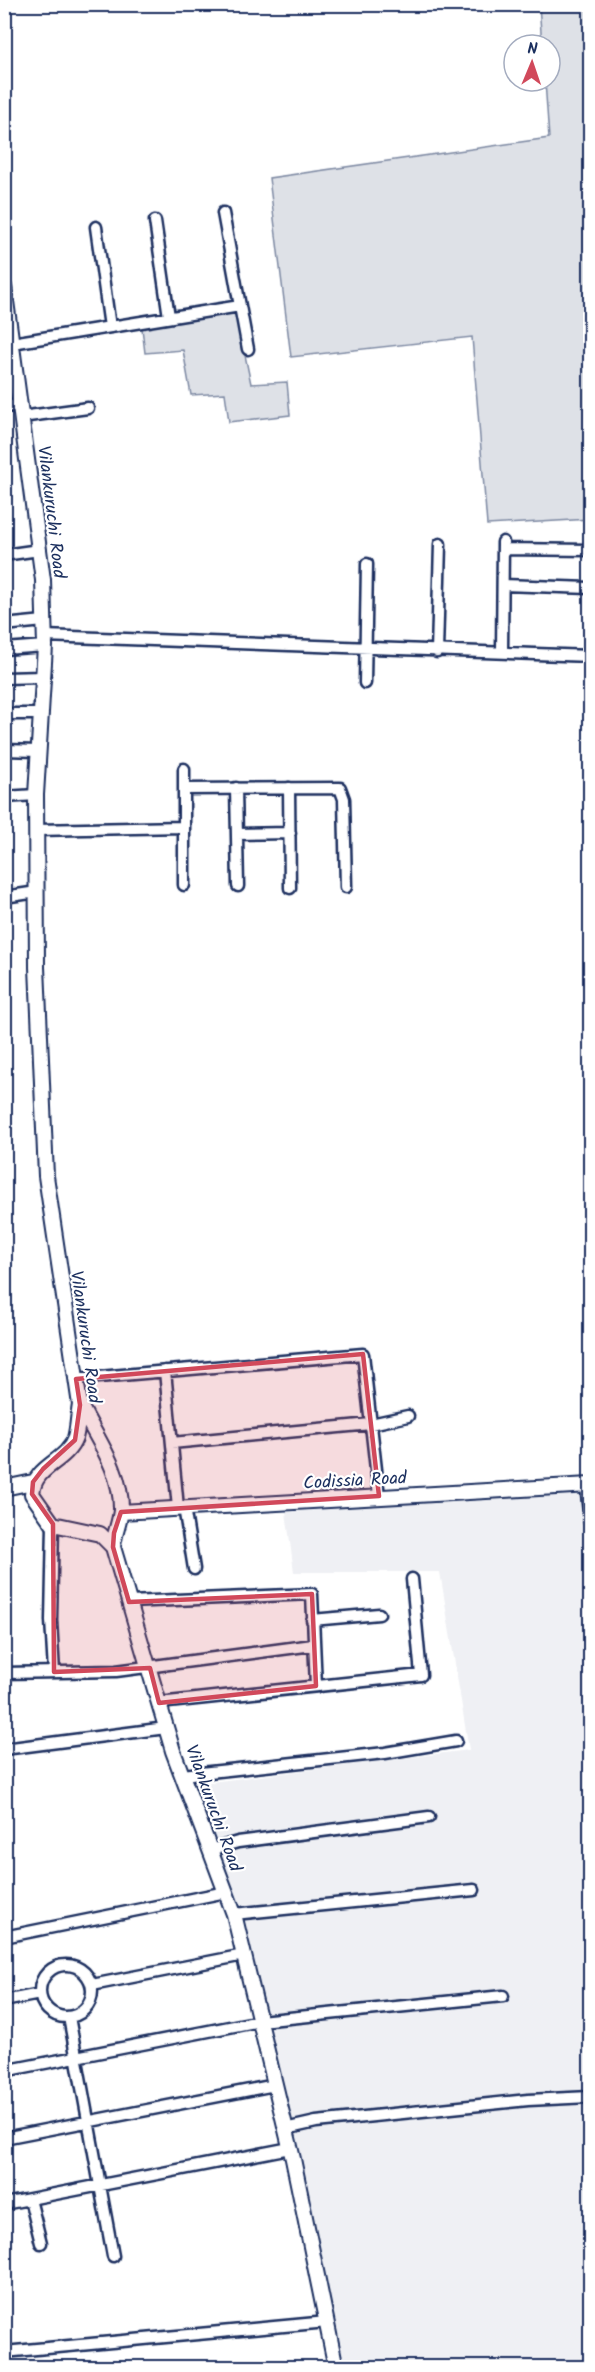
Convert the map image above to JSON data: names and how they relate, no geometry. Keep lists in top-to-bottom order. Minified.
{"streets":{"main road":["Vilankuruchi Road","Codissia Road"]},"north":"top"}
